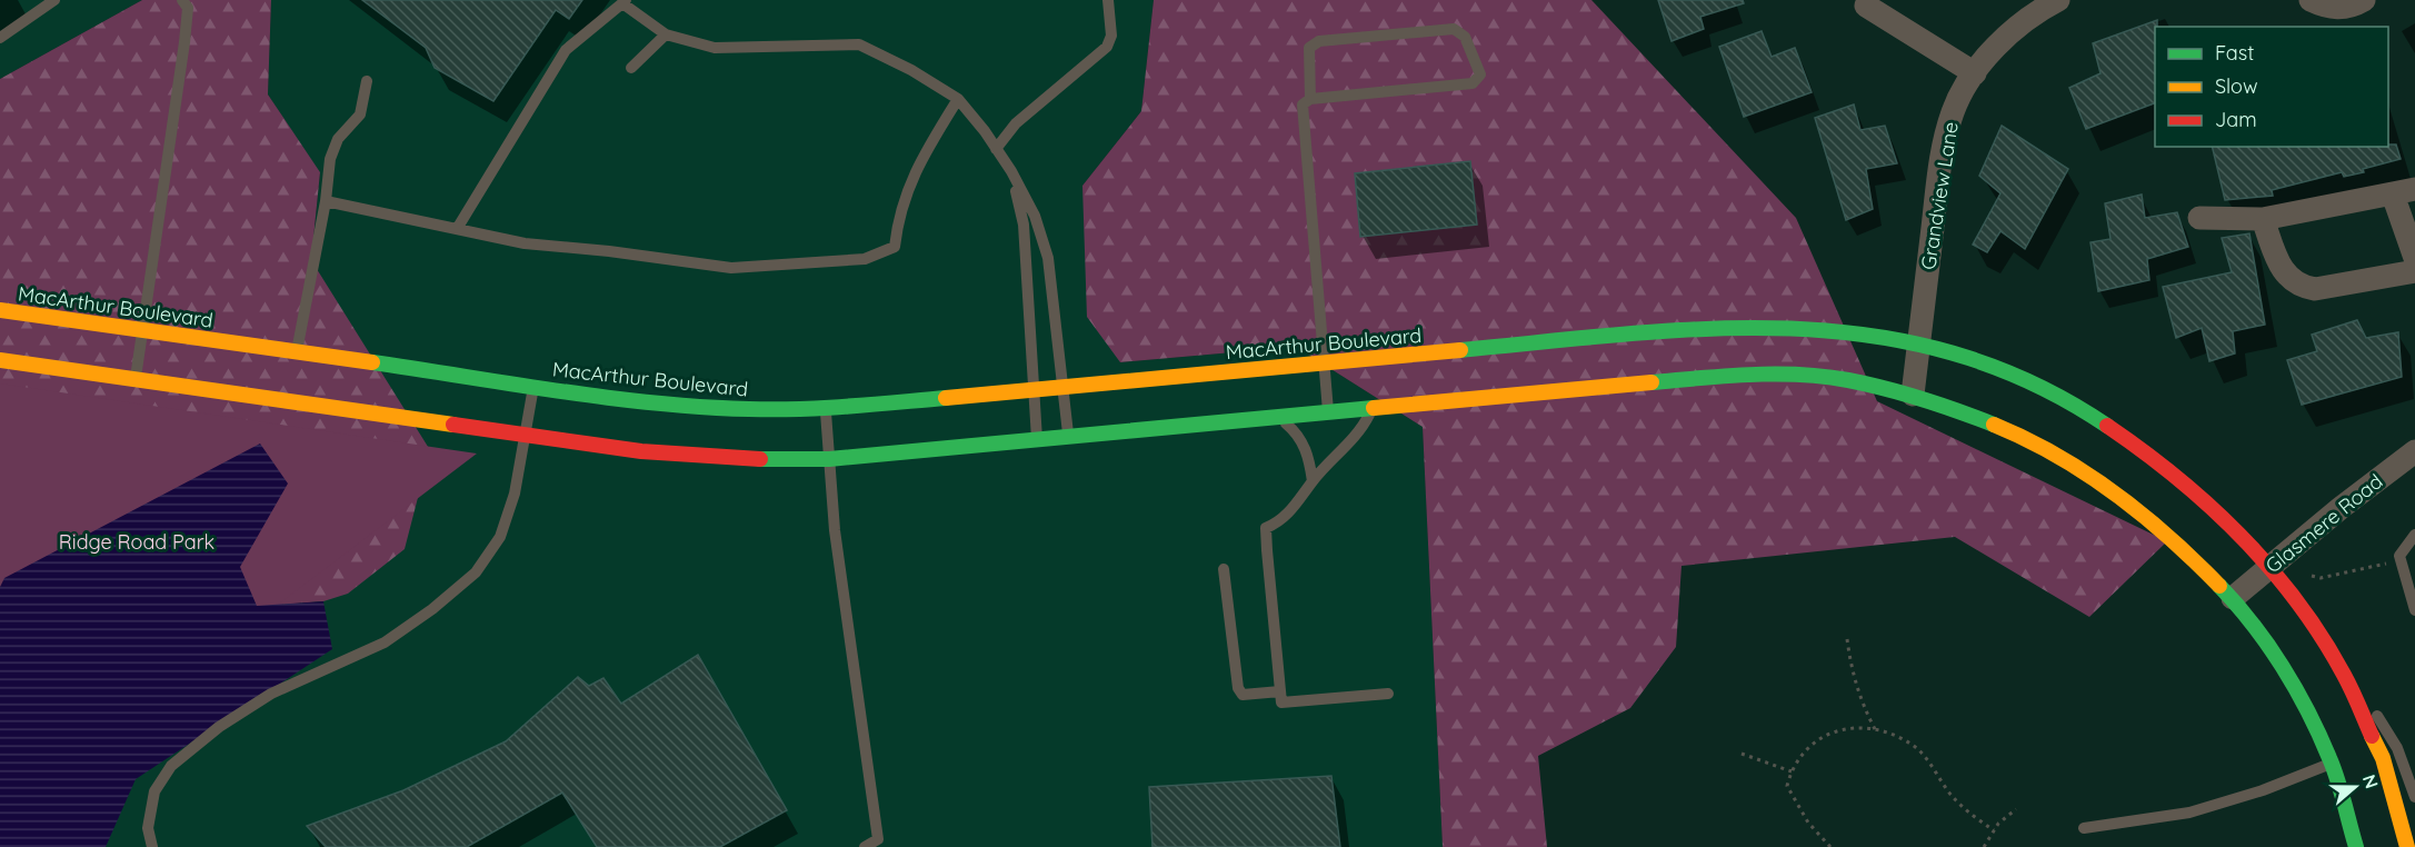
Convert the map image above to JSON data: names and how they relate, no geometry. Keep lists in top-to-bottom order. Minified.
{"streets":{"main road":["MacArthur Boulevard"],"street":["Grandview Lane","Glasmere Road"]},"crossings":[["Grandview Lane","MacArthur Boulevard"],["MacArthur Boulevard","Glasmere Road"]],"parks":["Ridge Road Park"],"legend":["Fast","Slow","Jam"],"north":"right"}
